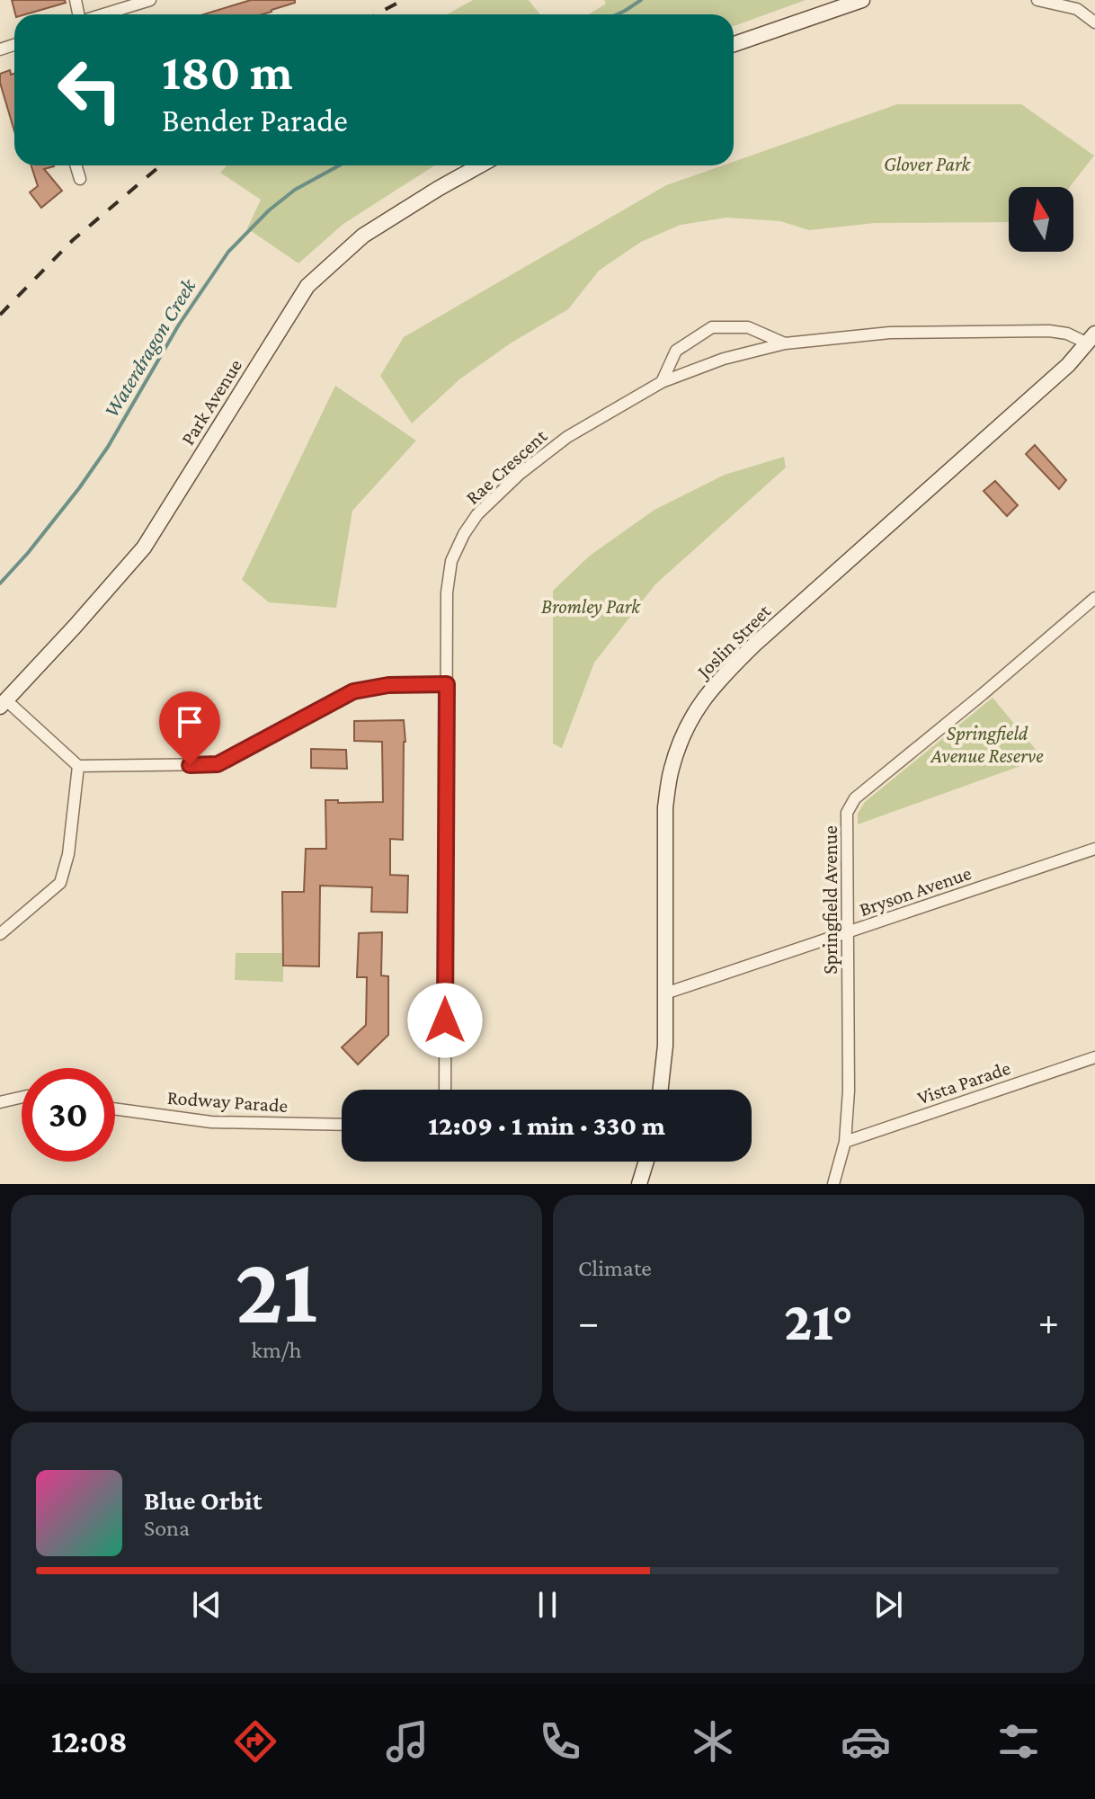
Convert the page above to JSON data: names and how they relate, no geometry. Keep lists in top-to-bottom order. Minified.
{"streets":{"street":["Park Avenue","Rae Crescent","Joslin Street","Bryson Avenue","Springfield Avenue","Vista Parade","Rodway Parade"]},"crossings":[["Rae Crescent","Joslin Street"],["Joslin Street","Bryson Avenue"],["Bryson Avenue","Springfield Avenue"],["Springfield Avenue","Vista Parade"]],"water":["Waterdragon Creek"],"parks":["Glover Park","Bromley Park","Springfield Avenue Reserve"],"north":"top","page":{"turn":["180 m","Bender Parade"],"limit":"30","trip":"12:09 · 1 min · 330 m","tile":[["21","km/h"],"Climate"],"heat":["−","21°","+"],"song":["Blue Orbit","Sona"],"tabs":"12:08"}}
